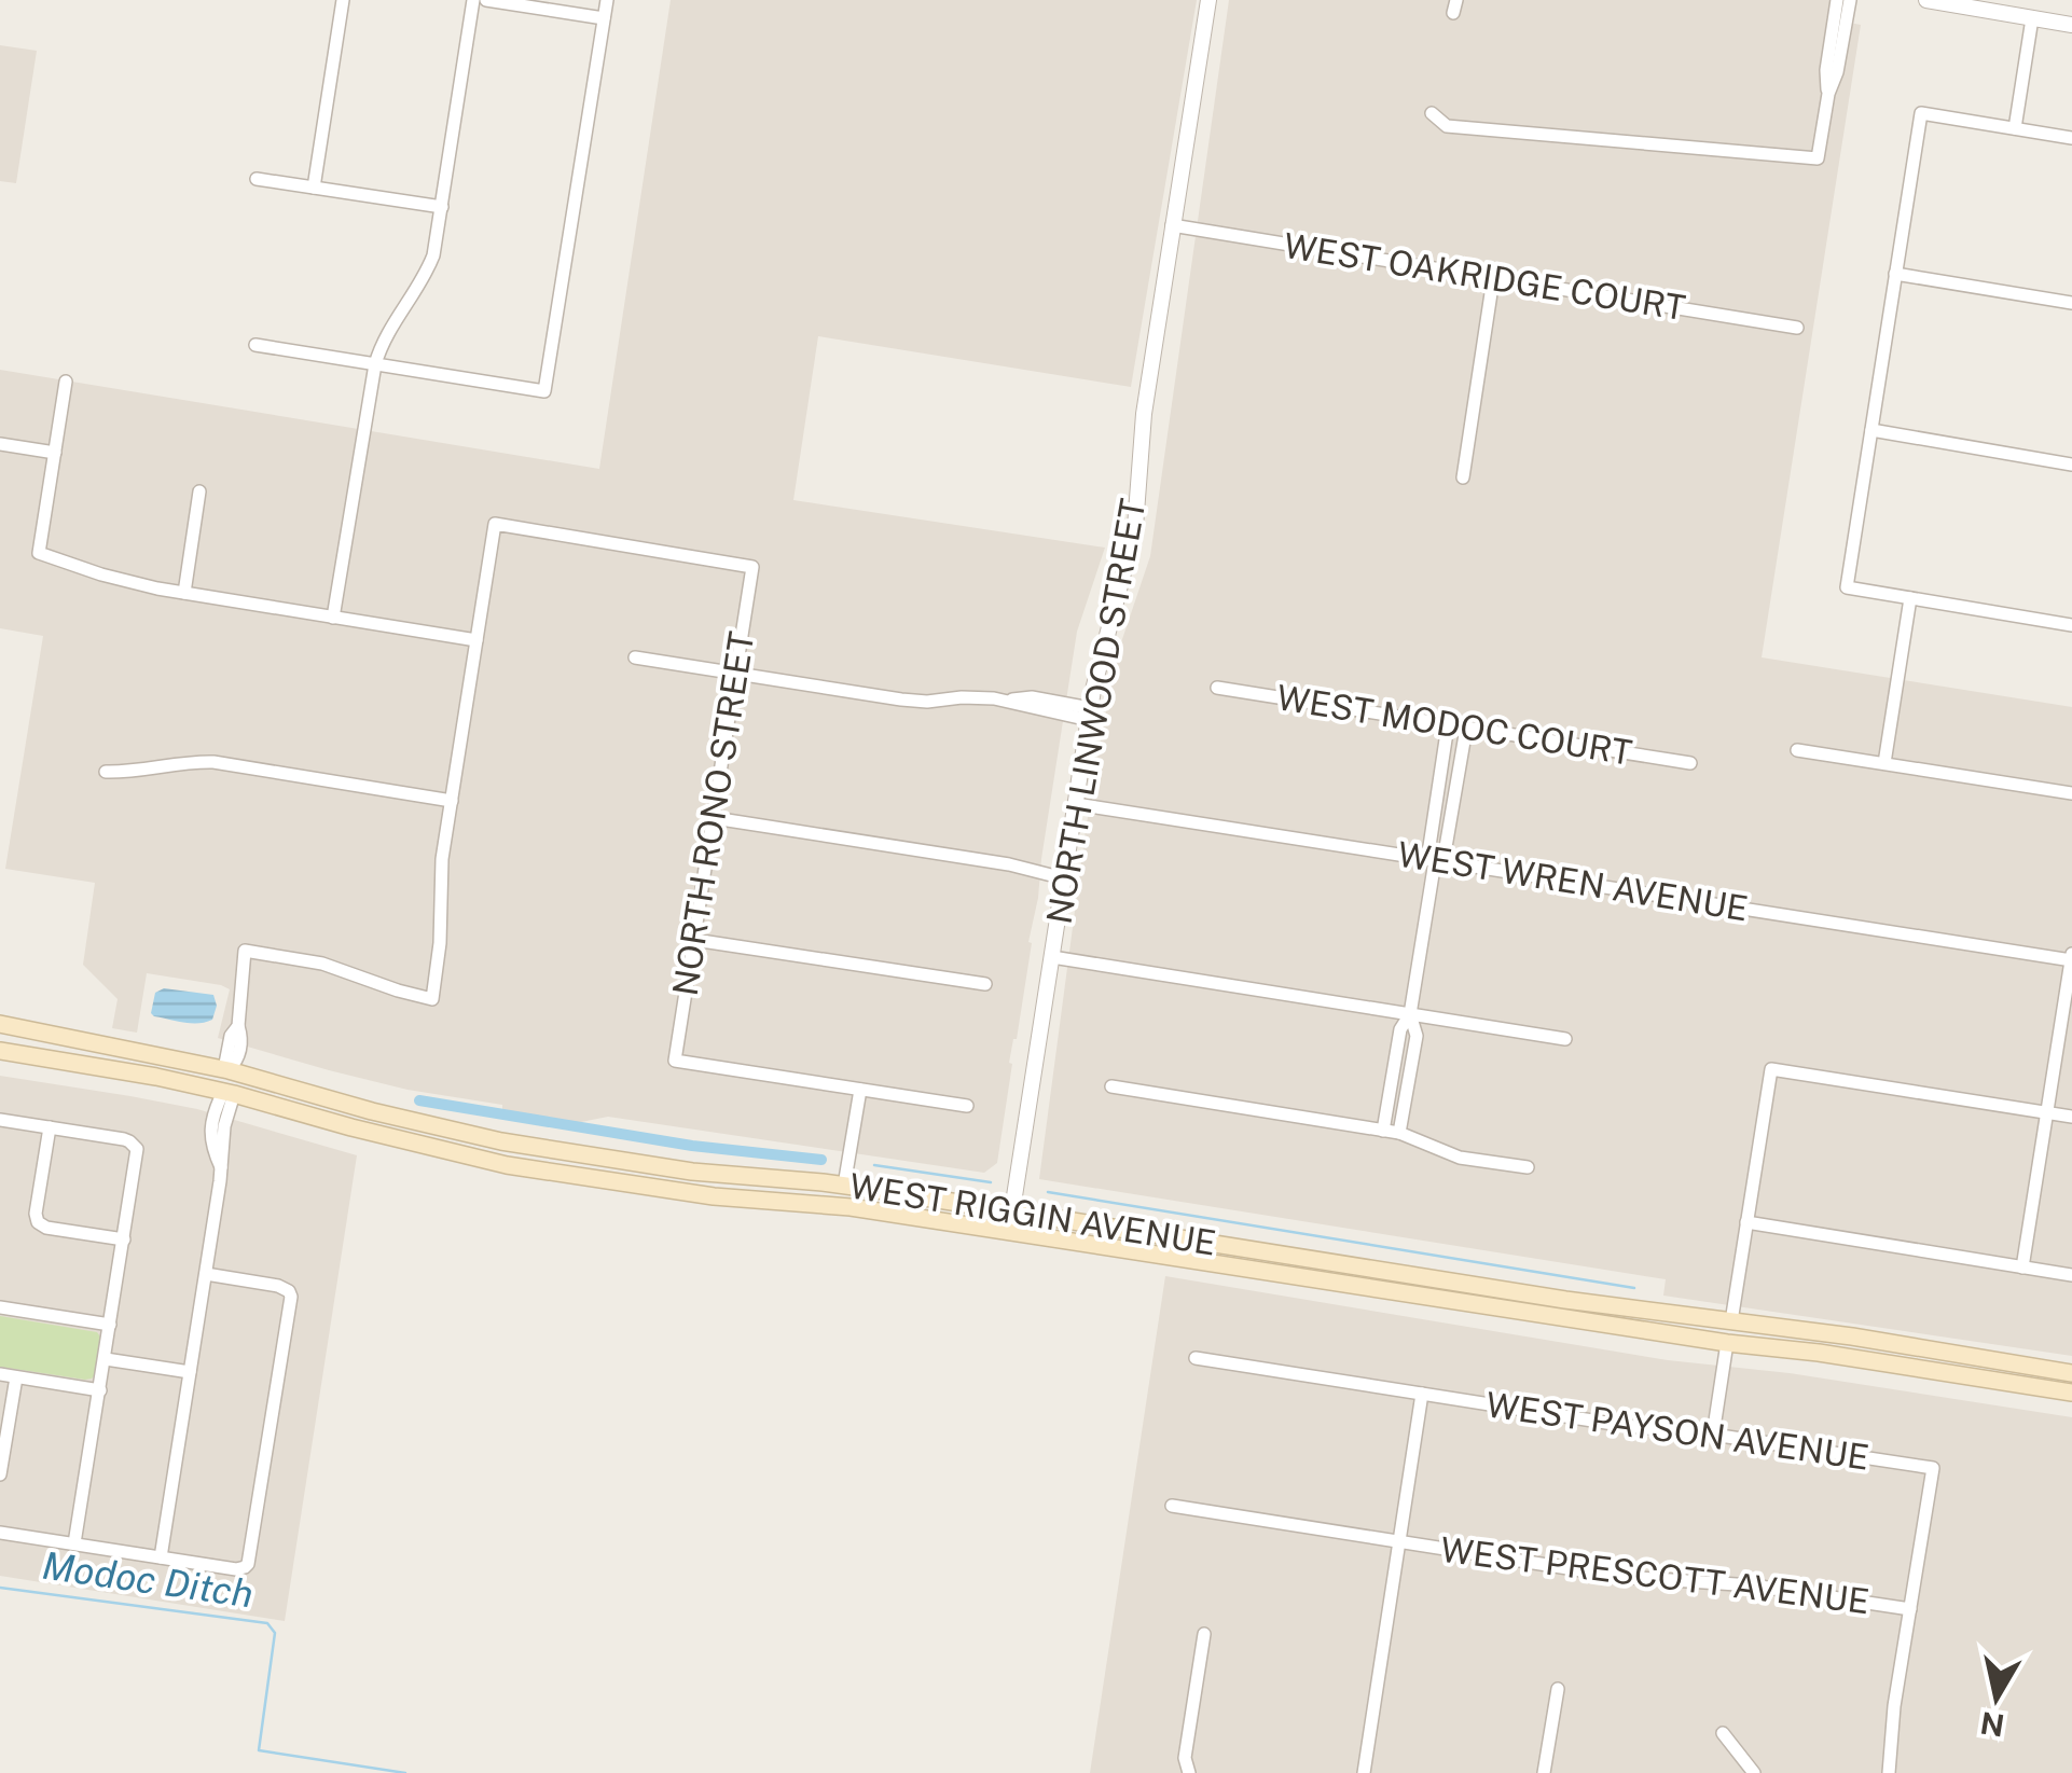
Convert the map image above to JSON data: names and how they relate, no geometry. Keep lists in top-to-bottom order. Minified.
{"streets":{"main road":["WEST RIGGIN AVENUE"],"street":["WEST OAKRIDGE COURT","NORTH LINWOOD STREET","WEST MODOC COURT","NORTH RONO STREET","WEST WREN AVENUE","WEST PAYSON AVENUE","WEST PRESCOTT AVENUE"]},"crossings":[["WEST OAKRIDGE COURT","NORTH LINWOOD STREET"],["NORTH LINWOOD STREET","WEST WREN AVENUE"],["NORTH LINWOOD STREET","WEST RIGGIN AVENUE"],["WEST PAYSON AVENUE","WEST PRESCOTT AVENUE"]],"water":["Modoc Ditch"],"north":"bottom"}
